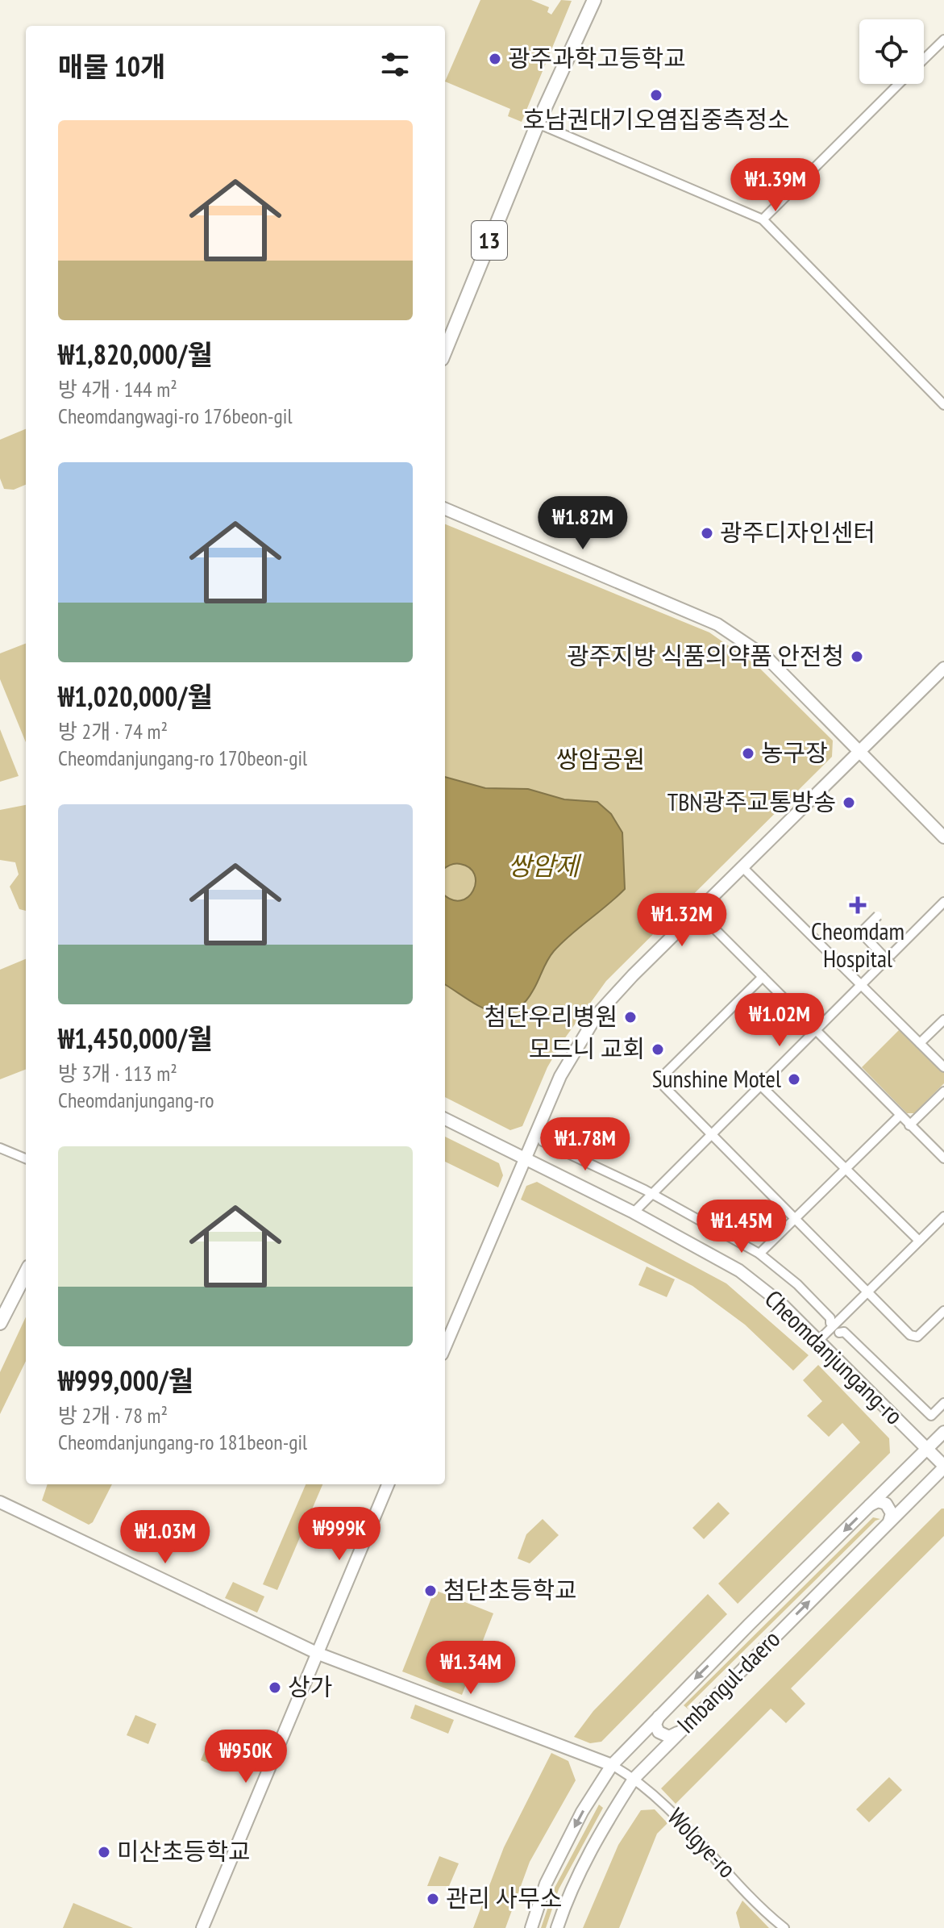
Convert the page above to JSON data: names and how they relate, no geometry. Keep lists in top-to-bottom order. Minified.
{"streets":{"main road":["13"],"street":["Cheomdanjungang-ro","Imbangul-daero","Wolgye-ro"]},"crossings":[["Cheomdanjungang-ro","Imbangul-daero"],["Imbangul-daero","Wolgye-ro"]],"water":["쌍암제"],"parks":["쌍암공원"],"places":{"other":["광주과학고등학교","호남권대기오염집중측정소","광주디자인센터","광주지방 식품의약품 안전청","농구장","TBN광주교통방송","첨단우리병원","모드니 교회","Sunshine Motel","첨단초등학교","상가","미산초등학교","관리 사무소"],"health":["Cheomdam Hospital"]},"page":{"heading":"매물 10개","list":[{"name":"₩1,820,000/월","note":"방 4개 · 144 m² · Cheomdangwagi-ro 176beon-gil"},{"name":"₩1,020,000/월","note":"방 2개 · 74 m² · Cheomdanjungang-ro 170beon-gil"},{"name":"₩1,450,000/월","note":"방 3개 · 113 m² · Cheomdanjungang-ro"},{"name":"₩999,000/월","note":"방 2개 · 78 m² · Cheomdanjungang-ro 181beon-gil"}],"price":["₩1.39M","₩1.82M","₩1.32M","₩1.02M","₩1.78M","₩1.45M","₩999K","₩1.03M","₩1.34M","₩950K"]}}
